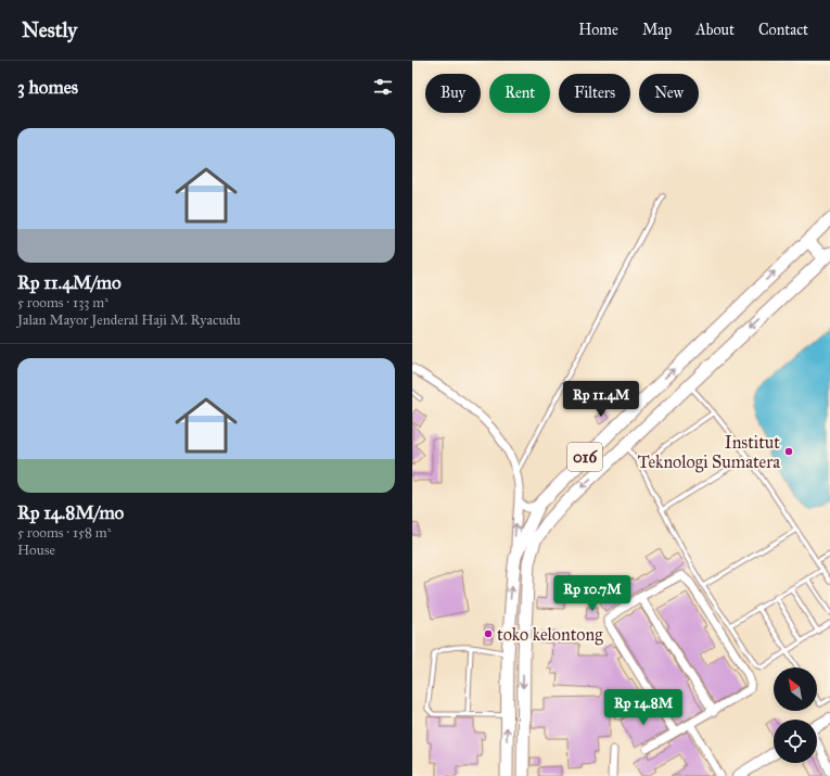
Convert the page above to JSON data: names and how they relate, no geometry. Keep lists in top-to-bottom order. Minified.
{"streets":{"main road":["016"]},"places":["Institut Teknologi Sumatera","toko kelontong"],"north":"top left","page":{"header":"Nestly","nav":["Home","Map","About","Contact"],"heading":"3 homes","chip":["Buy","Rent","Filters","New"],"list":[{"name":"Rp 11.4M/mo","note":"5 rooms · 133 m² · Jalan Mayor Jenderal Haji M. Ryacudu"},{"name":"Rp 14.8M/mo","note":"5 rooms · 158 m² · House"}],"price":["Rp 11.4M","Rp 10.7M","Rp 14.8M"]}}
